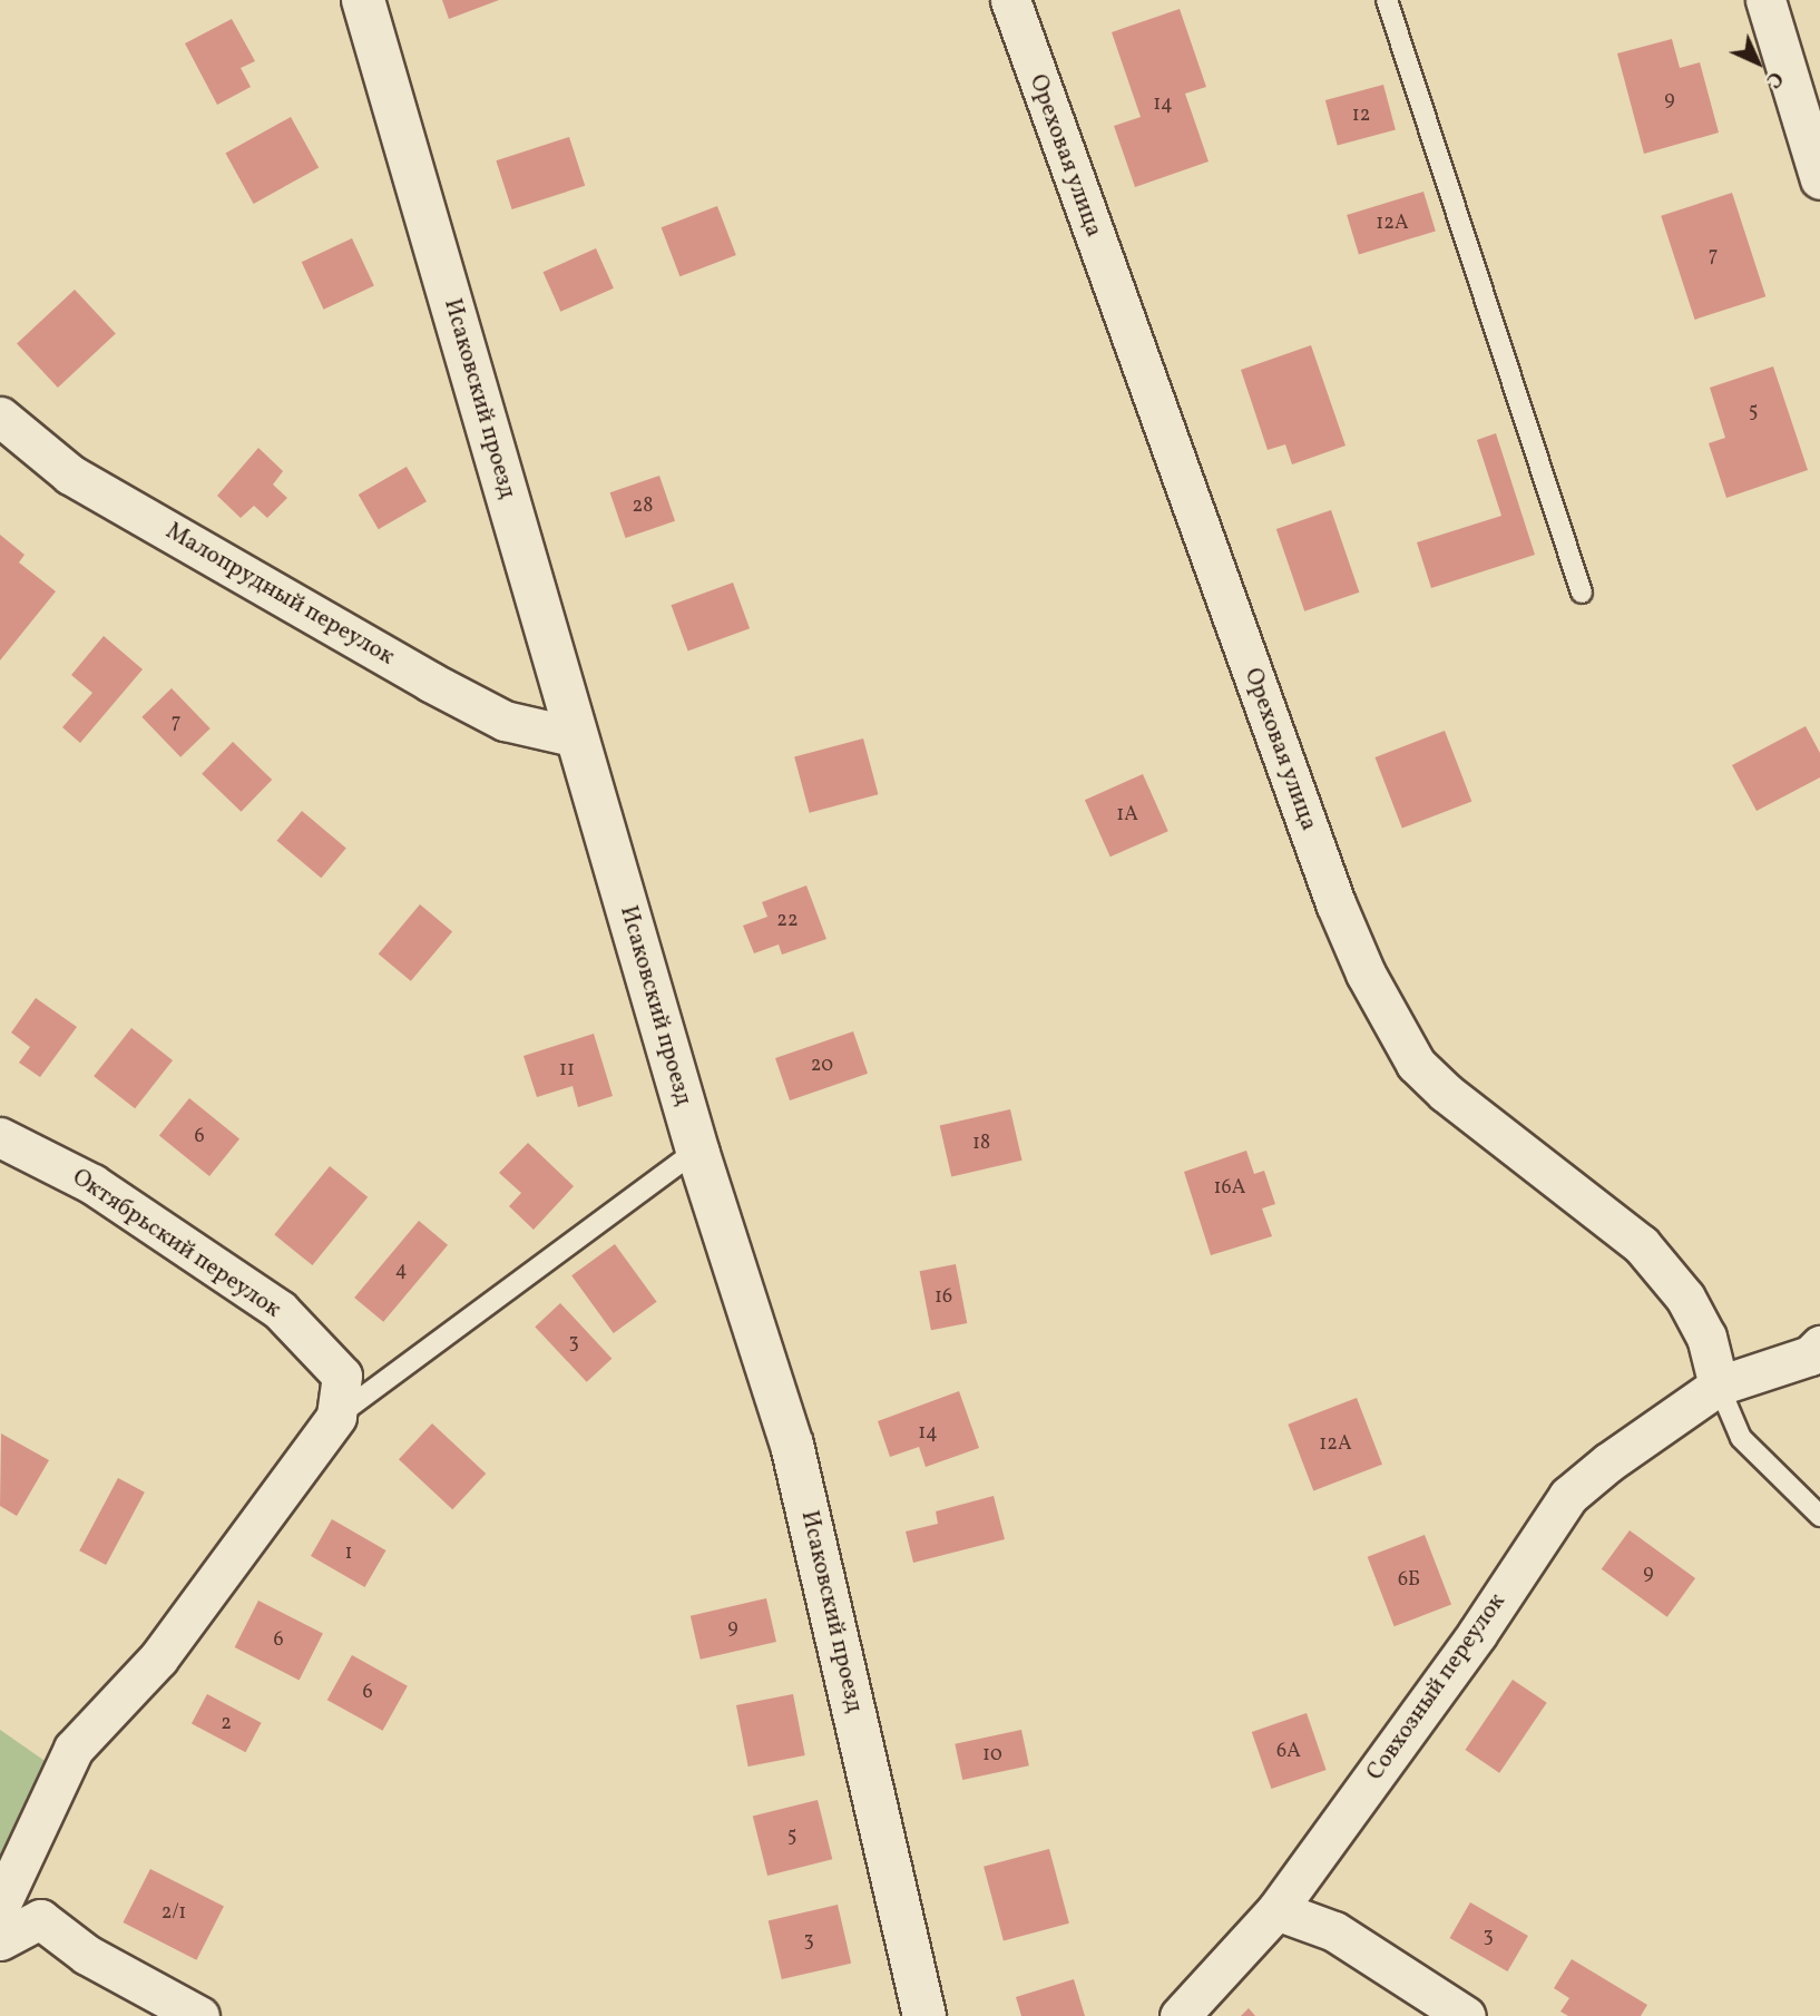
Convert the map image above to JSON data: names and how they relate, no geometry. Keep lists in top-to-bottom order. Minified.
{"streets":{"street":["Ореховая улица","Исаковский проезд","Малопрудный переулок","Октябрьский переулок","Совхозный переулок"]},"crossings":[["Ореховая улица","Совхозный переулок"],["Исаковский проезд","Малопрудный переулок"]],"house_numbers":["9","14","12","12А","7","5","28","7","1А","22","20","11","6","18","16А","4","16","3","14","12А","1","9","6Б","9","6","6","2","6А","10","5","2/1","3","3"],"north":"bottom right"}
